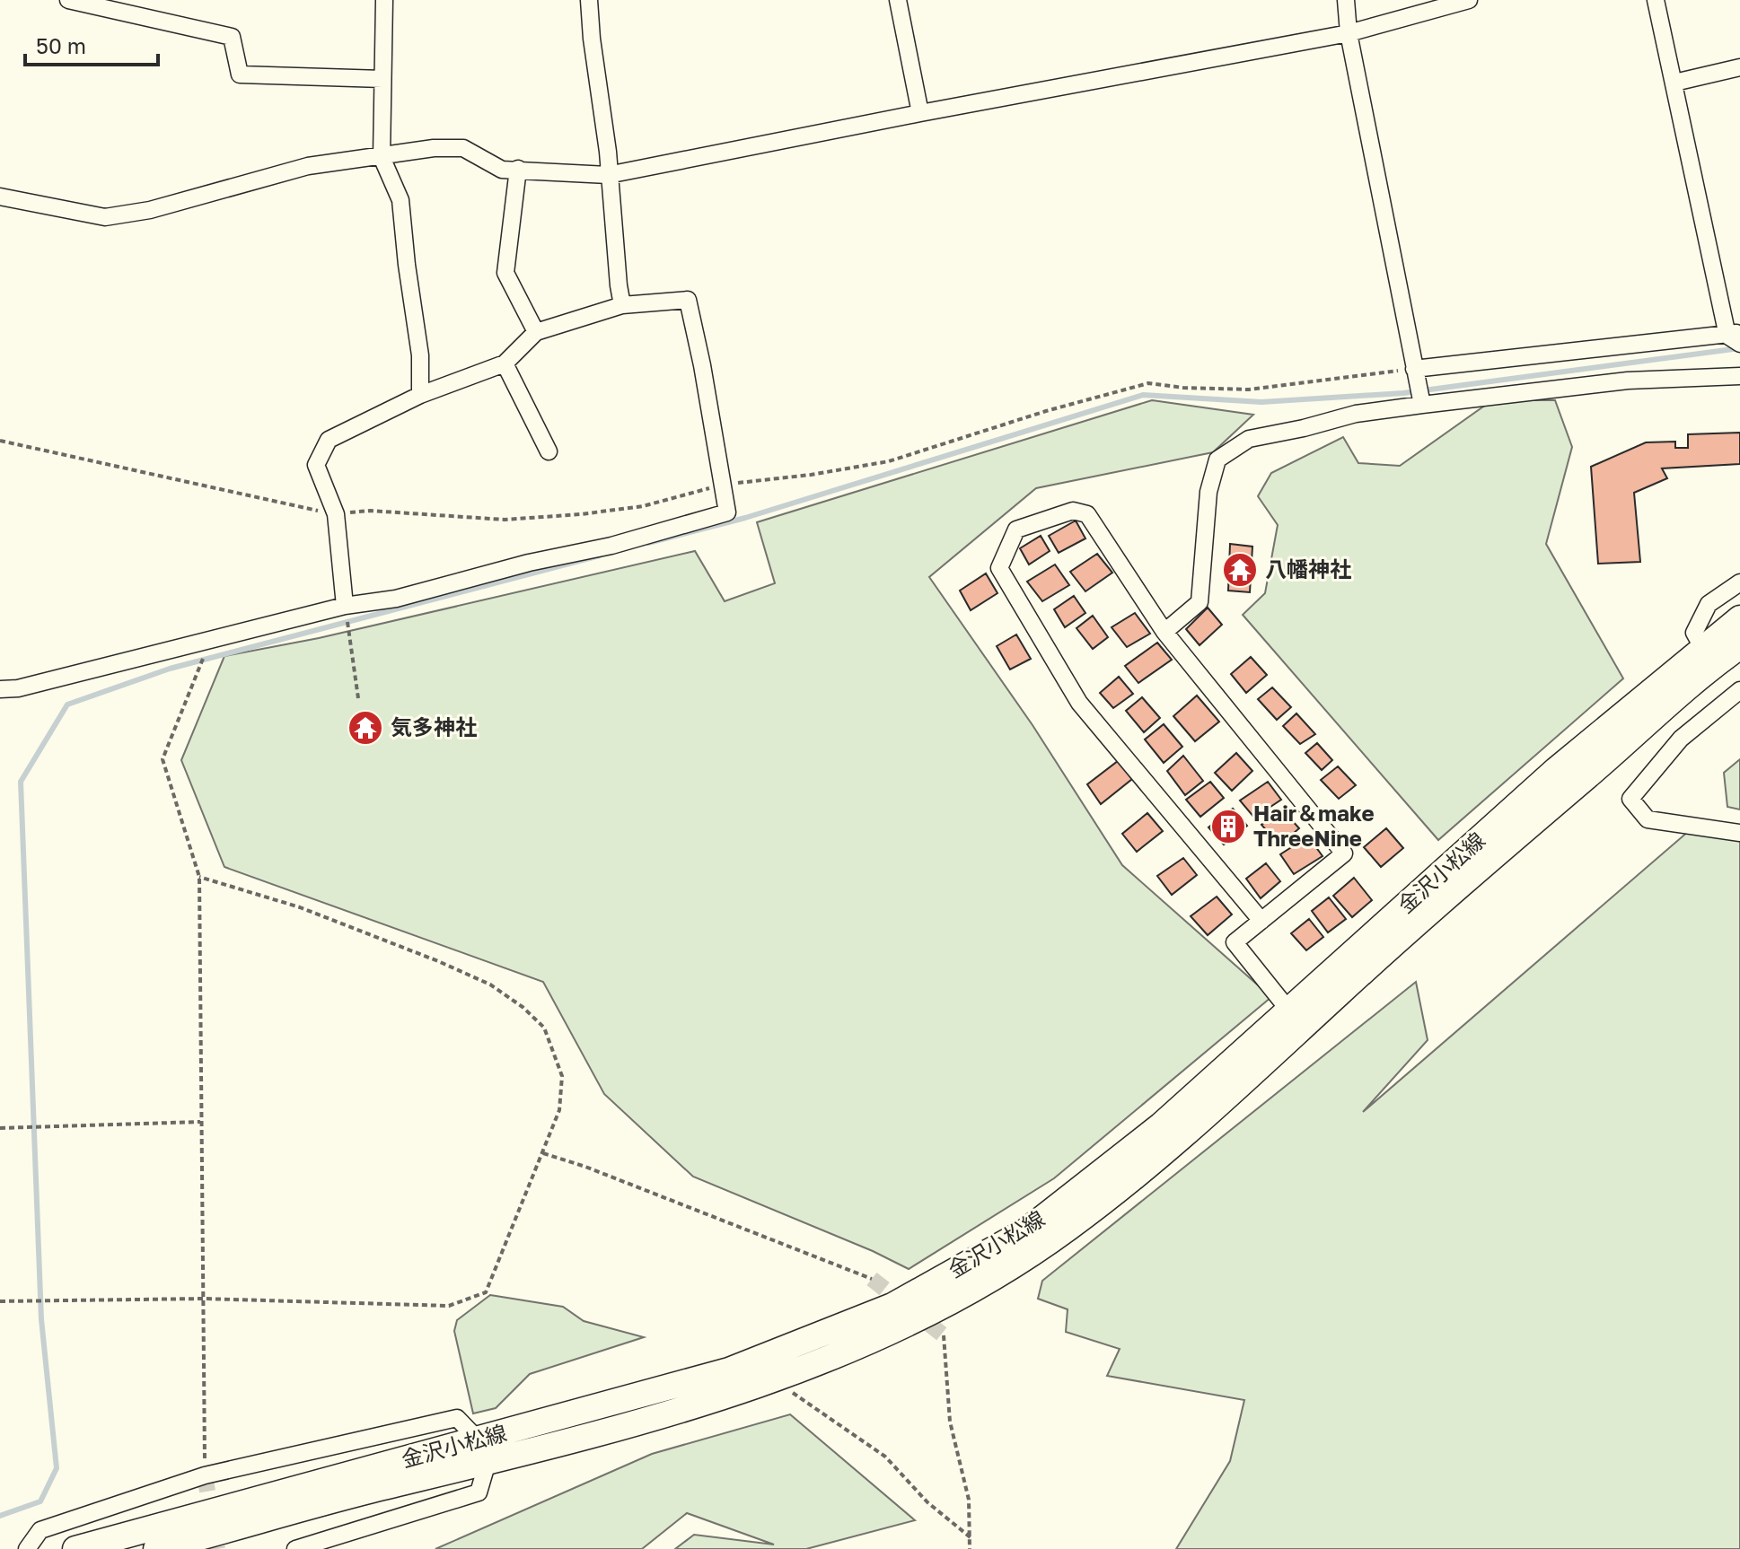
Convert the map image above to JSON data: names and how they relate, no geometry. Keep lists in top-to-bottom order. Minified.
{"streets":{"main road":["金沢小松線"]},"places":{"temple":["八幡神社","気多神社"],"building":["Hair＆make ThreeNine"]},"scale_bar":"50 m"}
